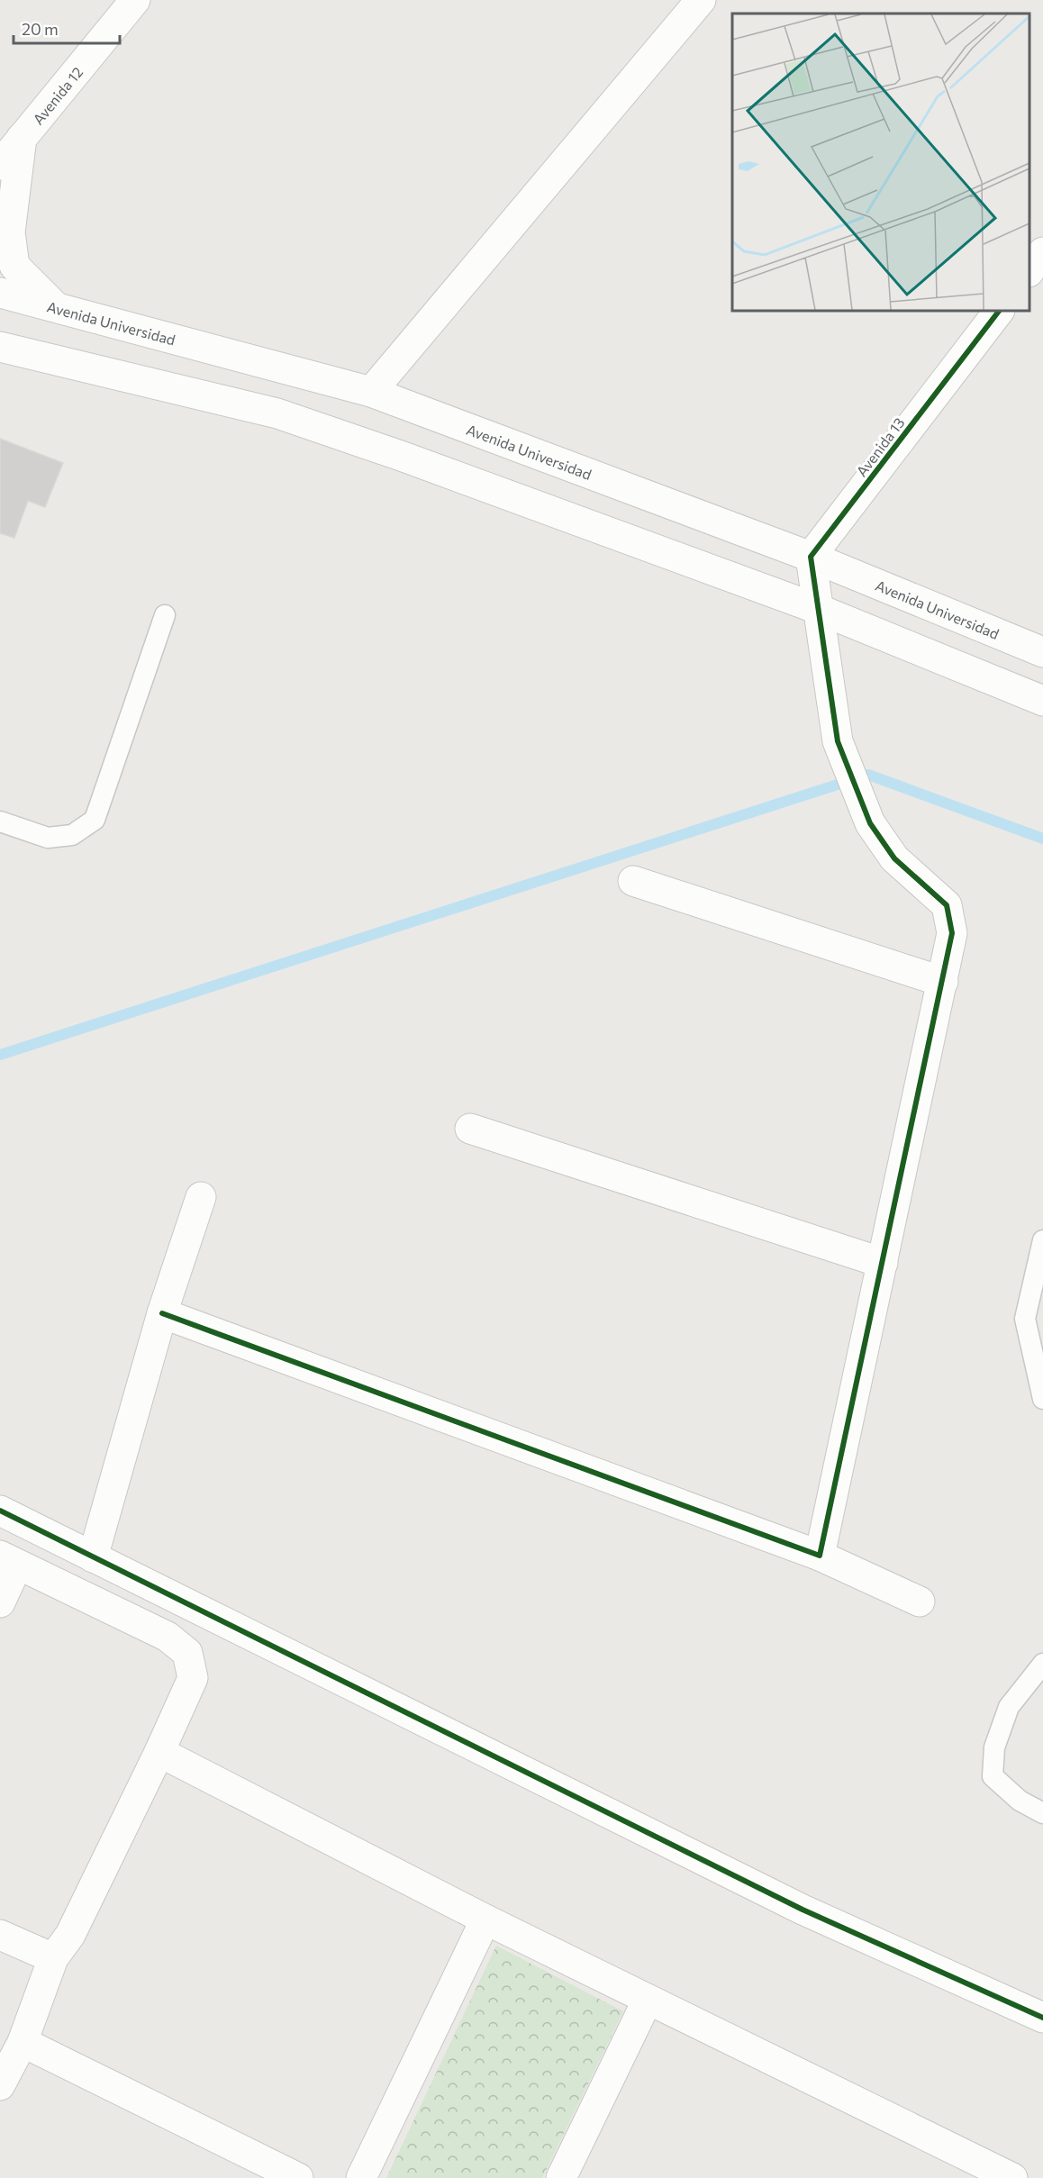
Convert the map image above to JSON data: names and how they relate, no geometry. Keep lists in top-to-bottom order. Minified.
{"streets":{"street":["Avenida 12","Avenida Universidad","Avenida 13"]},"crossings":[["Avenida Universidad","Avenida 13"]],"scale_bar":"20 m"}
